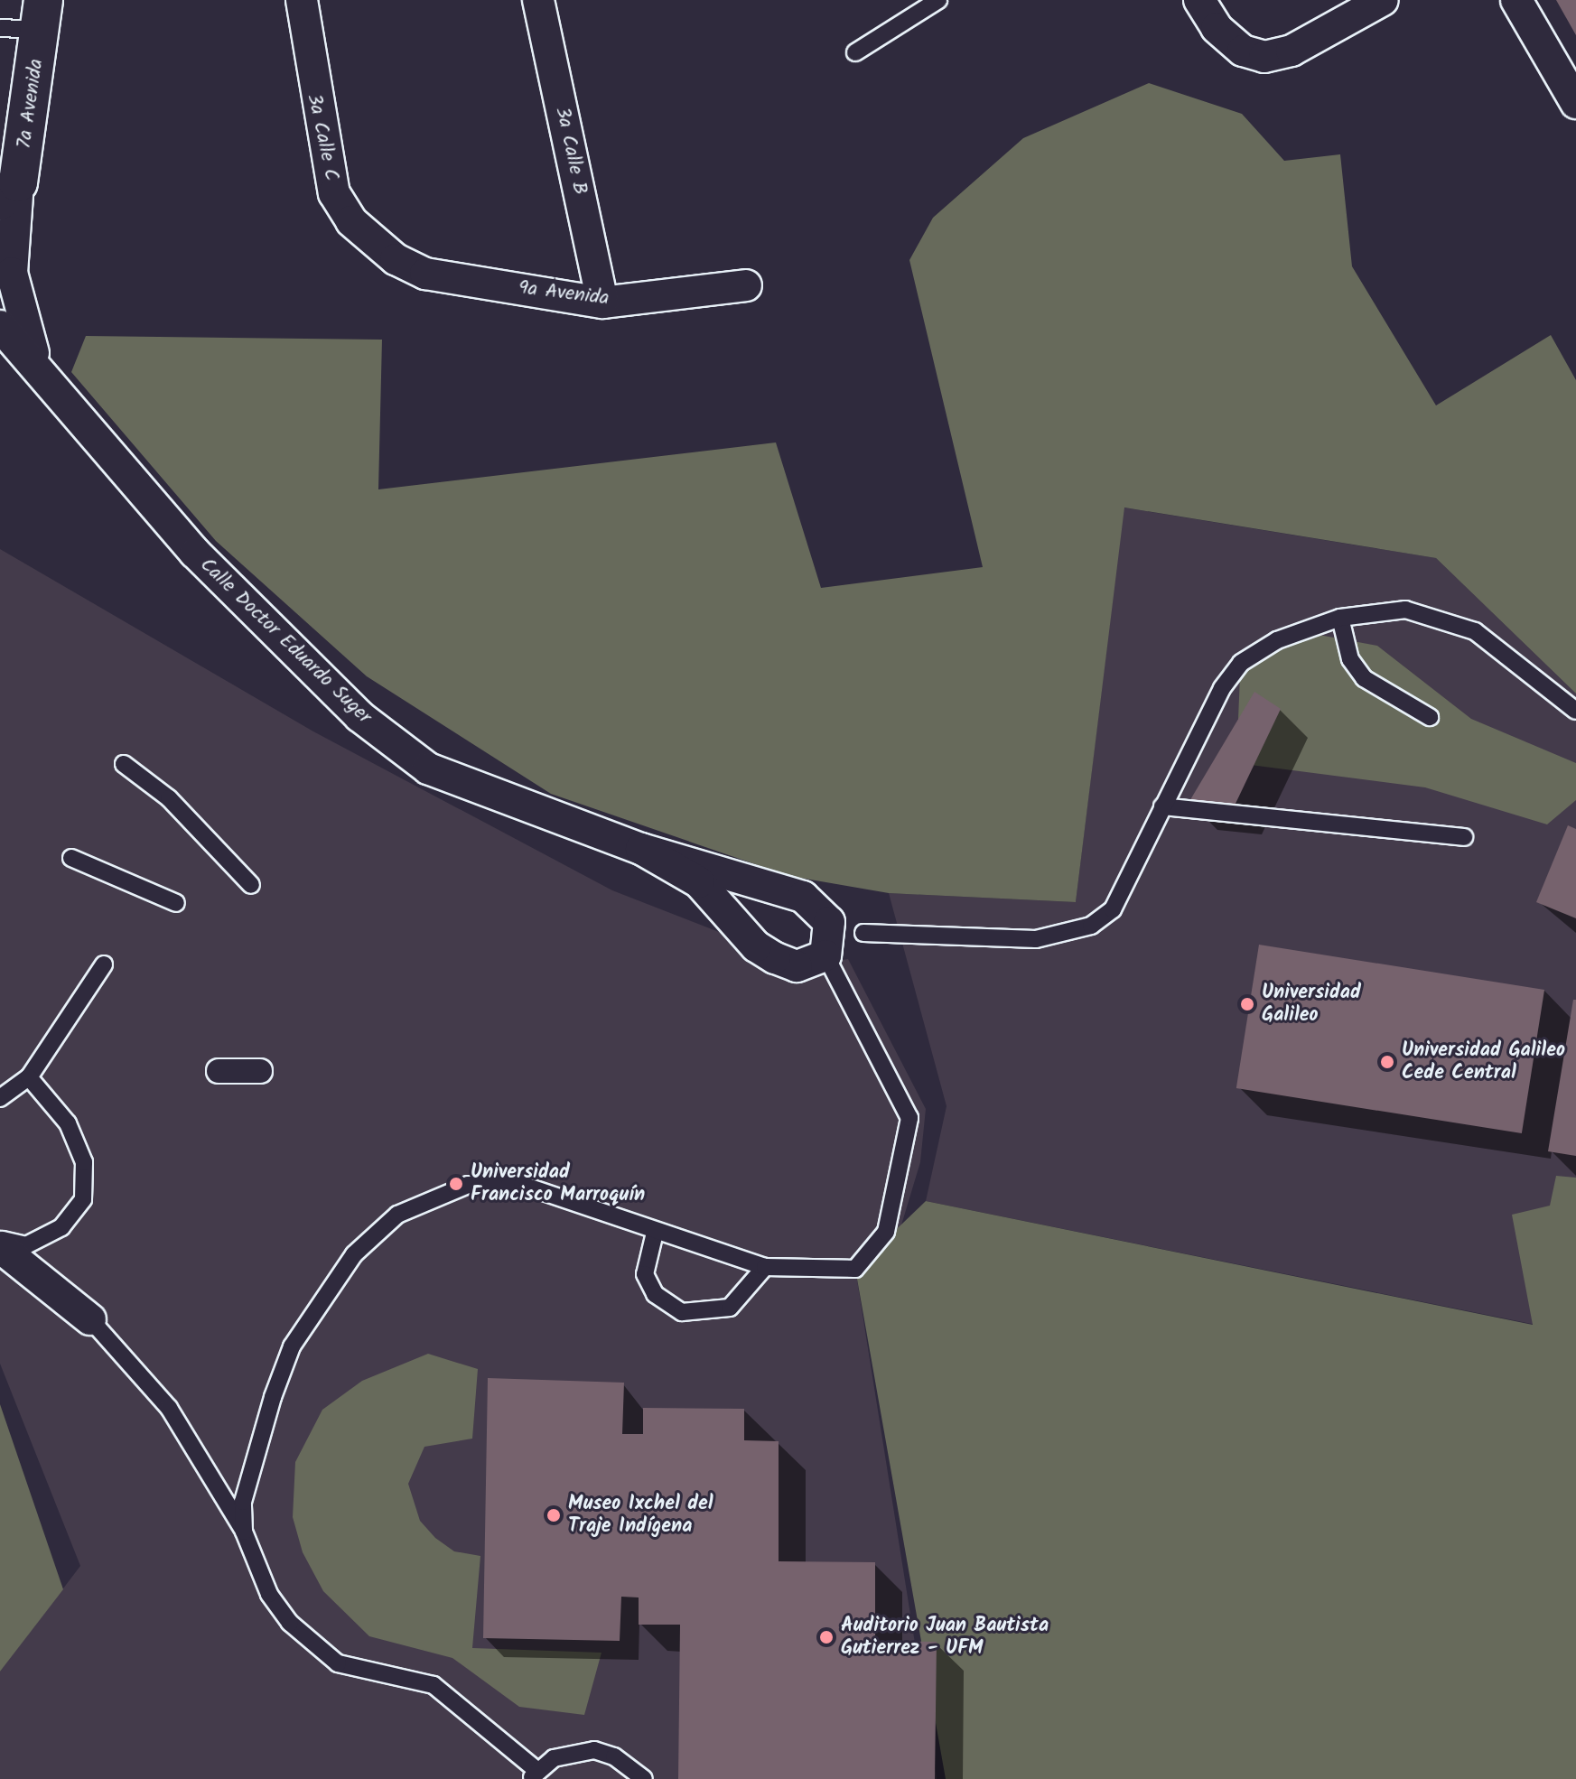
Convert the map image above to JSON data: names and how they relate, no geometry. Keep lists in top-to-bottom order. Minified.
{"streets":{"street":["7a Avenida","3a Calle C","3a Calle B","9a Avenida","Calle Doctor Eduardo Suger"]},"crossings":[["7a Avenida","Calle Doctor Eduardo Suger"],["3a Calle C","9a Avenida"],["3a Calle B","9a Avenida"]],"places":["Universidad Galileo","Universidad Galileo Cede Central","Universidad Francisco Marroquín","Museo Ixchel del Traje Indígena","Auditorio Juan Bautista Gutierrez - UFM"]}
